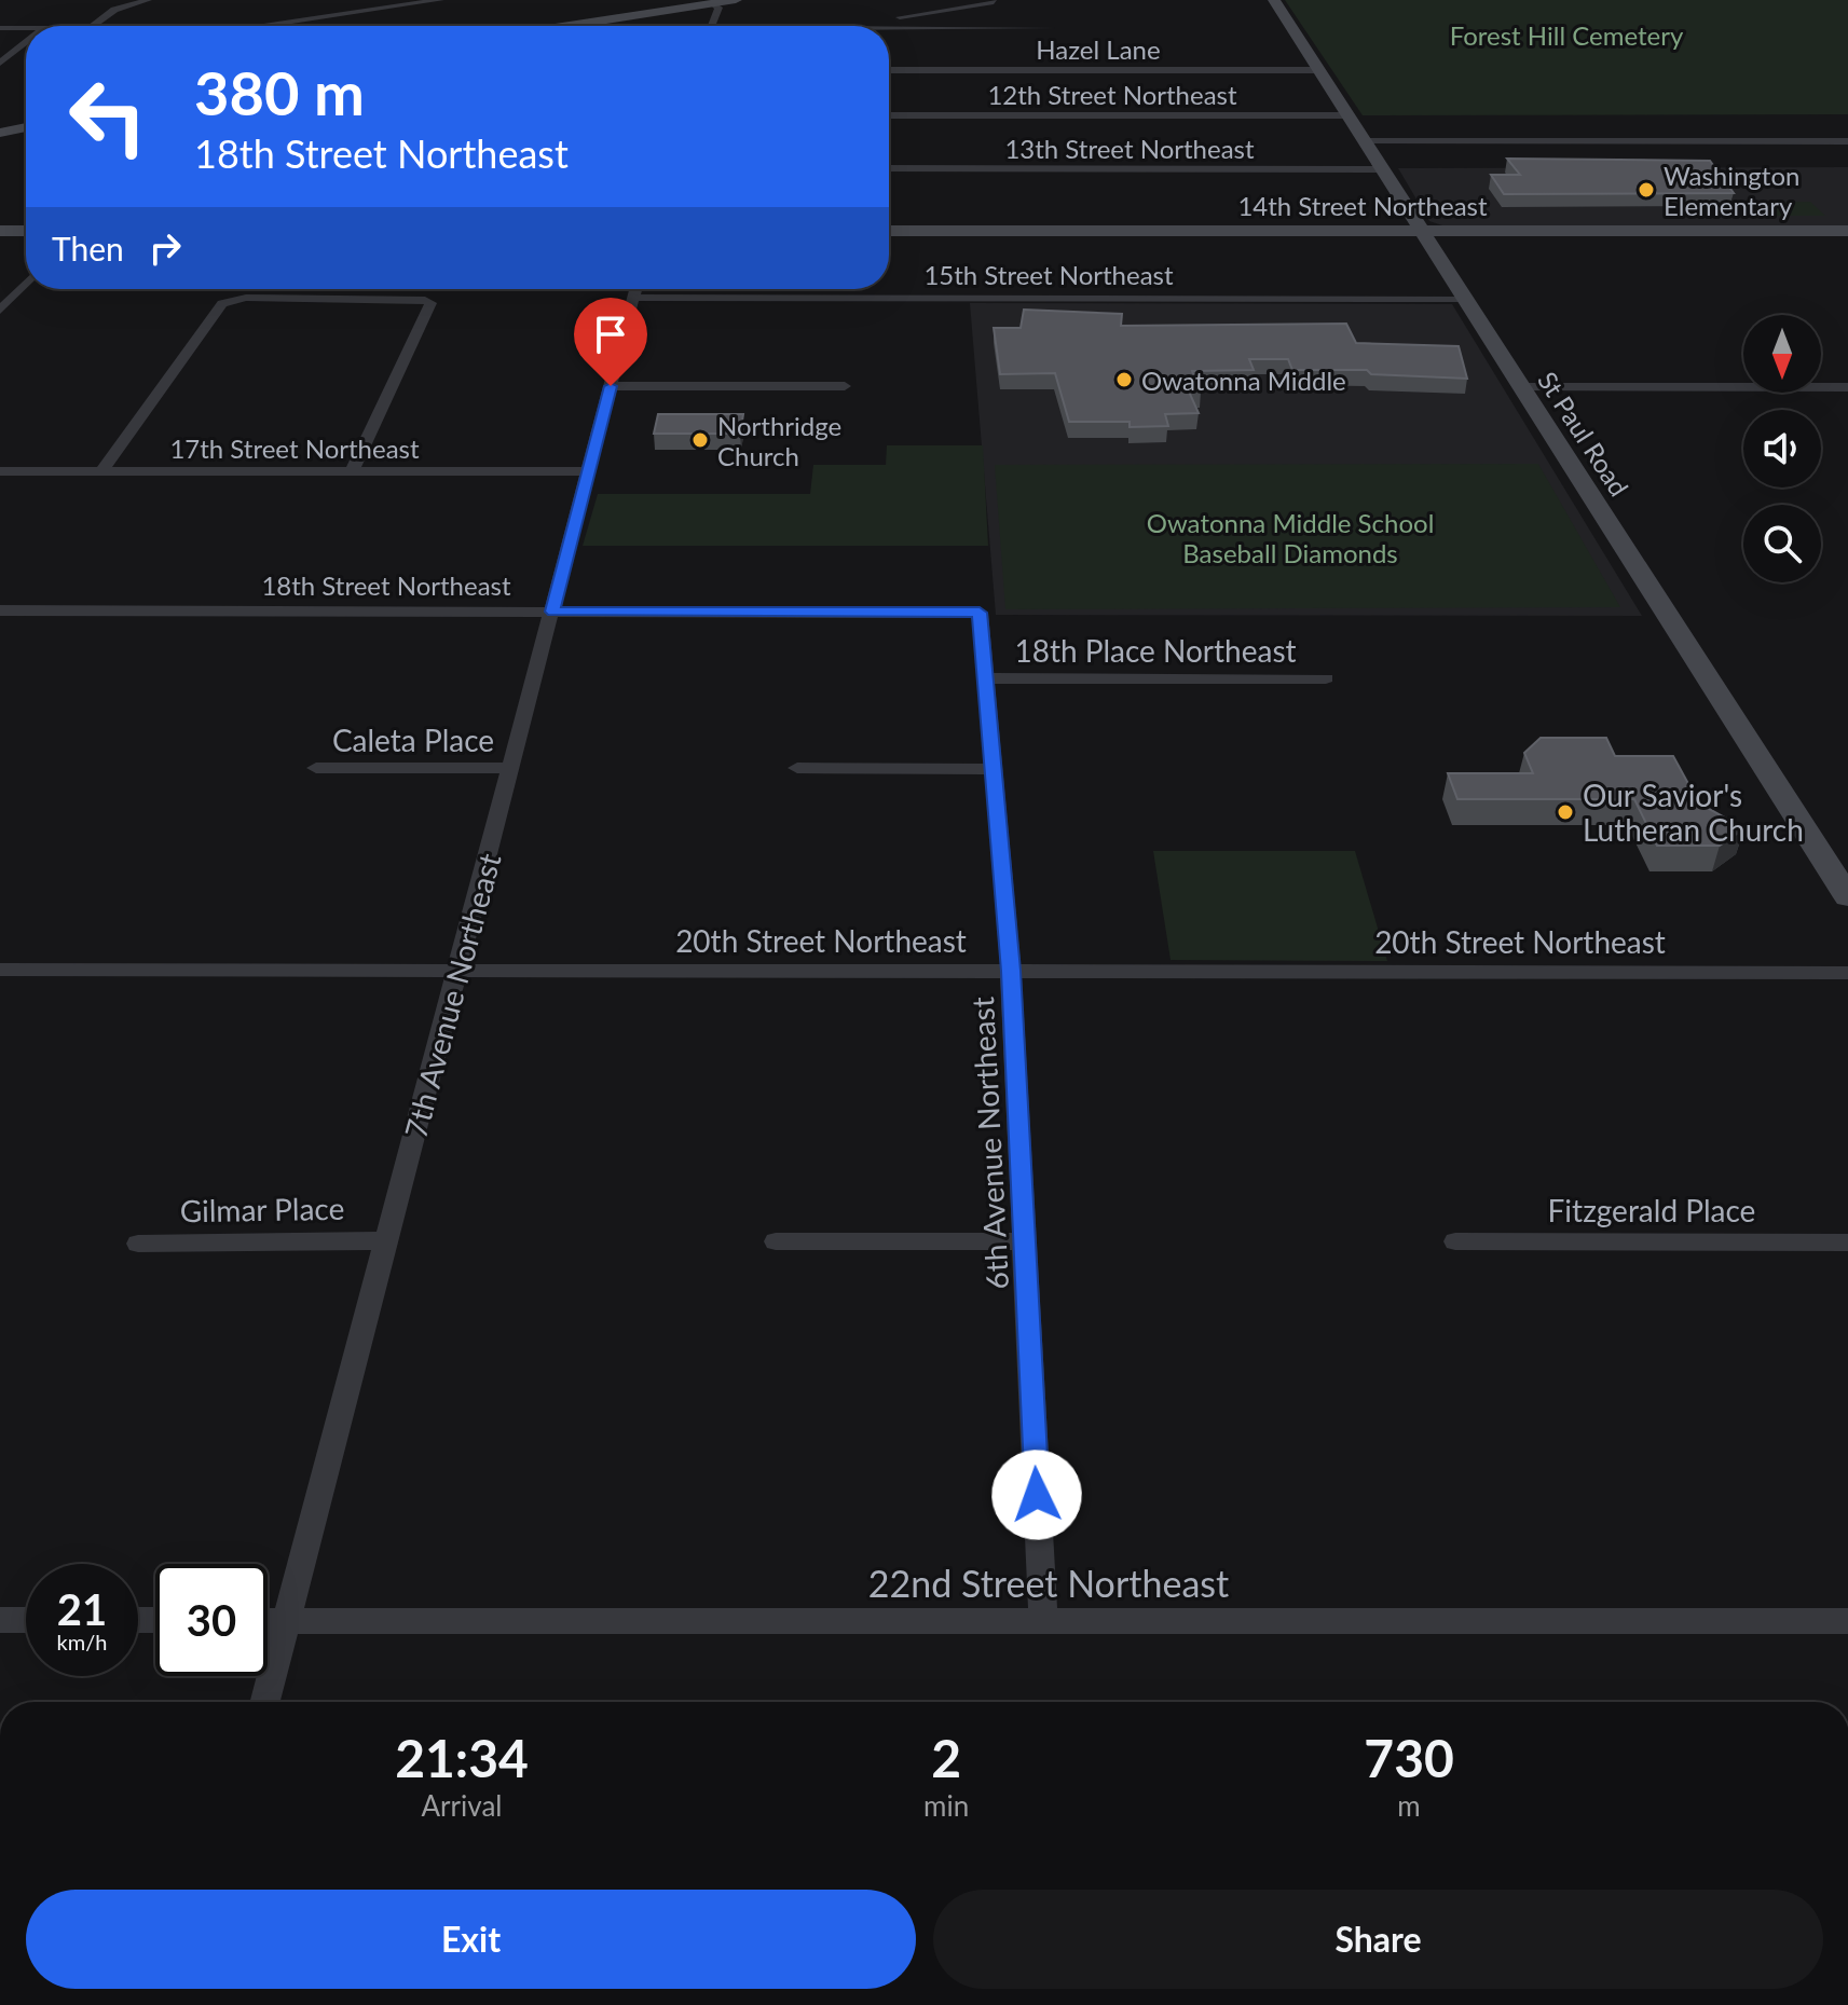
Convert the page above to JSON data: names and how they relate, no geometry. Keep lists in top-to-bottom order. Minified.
{"streets":{"street":["Hazel Lane","12th Street Northeast","13th Street Northeast","14th Street Northeast","15th Street Northeast","St Paul Road","17th Street Northeast","18th Street Northeast","18th Place Northeast","Caleta Place","20th Street Northeast","7th Avenue Northeast","6th Avenue Northeast","Gilmar Place","Fitzgerald Place","22nd Street Northeast"]},"crossings":[["Hazel Lane","St Paul Road"],["12th Street Northeast","St Paul Road"],["13th Street Northeast","St Paul Road"],["14th Street Northeast","St Paul Road"],["15th Street Northeast","St Paul Road"],["17th Street Northeast","7th Avenue Northeast"],["18th Street Northeast","7th Avenue Northeast"],["18th Street Northeast","6th Avenue Northeast"],["18th Place Northeast","6th Avenue Northeast"],["Caleta Place","7th Avenue Northeast"],["20th Street Northeast","7th Avenue Northeast"],["20th Street Northeast","6th Avenue Northeast"],["7th Avenue Northeast","Gilmar Place"],["7th Avenue Northeast","22nd Street Northeast"],["6th Avenue Northeast","22nd Street Northeast"]],"parks":["Forest Hill Cemetery","Owatonna Middle School Baseball Diamonds"],"places":["Washington Elementary","Owatonna Middle","Northridge Church","Our Savior's Lutheran Church"],"north":"bottom","page":{"turn":["380 m","18th Street Northeast"],"then":"Then","speed":"21 km/h","limit":"30","eta":["21:34","Arrival","2","min","730","m"],"buttons":["Exit","Share"]}}
